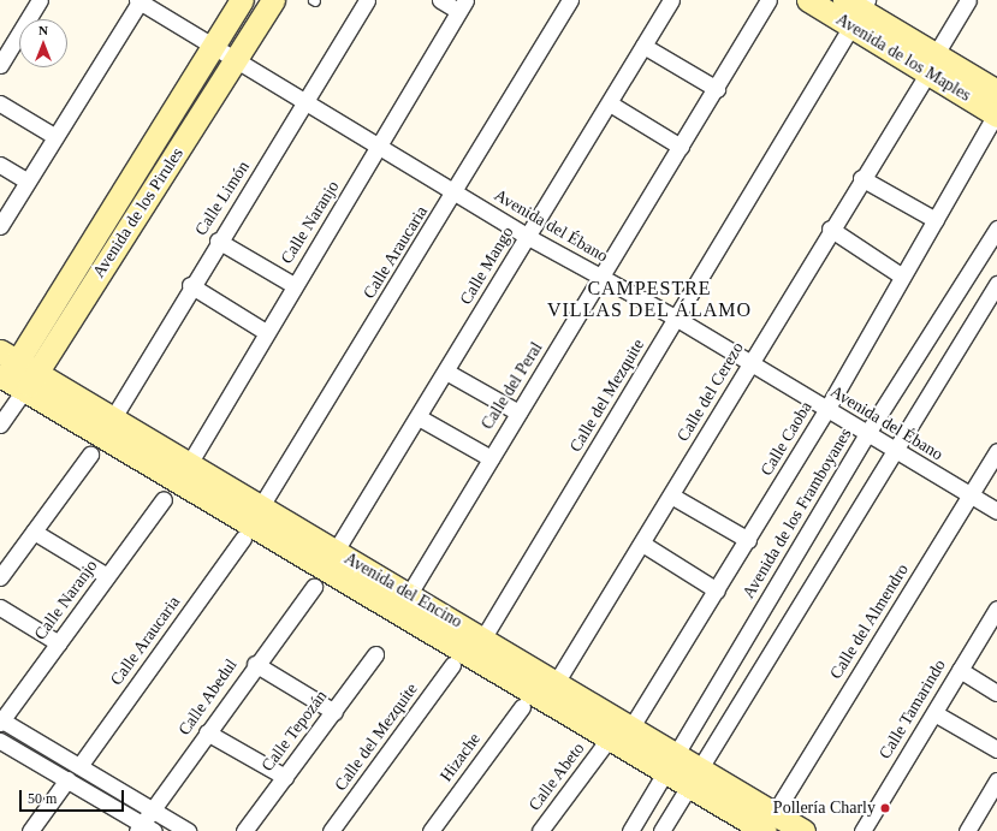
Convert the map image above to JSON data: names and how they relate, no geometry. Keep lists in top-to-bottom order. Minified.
{"streets":{"street":["Avenida de los Maples","Calle Limón","Avenida de los Pirules","Calle Naranjo","Avenida del Ébano","Calle Araucaria","Calle Mango","Calle del Peral","Calle del Cerezo","Calle del Mezquite","Calle Caoba","Avenida de los Framboyanes","Avenida del Encino","Calle del Almendro","Calle Abedul","Calle Tamarindo","Calle Tepozán","Hizache","Calle Abeto"]},"crossings":[["Avenida de los Maples","Calle del Cerezo"],["Avenida de los Maples","Calle del Mezquite"],["Avenida de los Maples","Calle Caoba"],["Calle Limón","Avenida del Ébano"],["Calle Limón","Avenida del Encino"],["Avenida de los Pirules","Avenida del Ébano"],["Avenida de los Pirules","Avenida del Encino"],["Calle Naranjo","Avenida del Ébano"],["Calle Naranjo","Avenida del Encino"],["Avenida del Ébano","Calle Araucaria"],["Avenida del Ébano","Calle Mango"],["Avenida del Ébano","Calle del Peral"],["Avenida del Ébano","Calle del Cerezo"],["Avenida del Ébano","Calle del Mezquite"],["Avenida del Ébano","Calle Caoba"],["Avenida del Ébano","Avenida de los Framboyanes"],["Avenida del Ébano","Calle del Almendro"],["Calle Araucaria","Avenida del Encino"],["Calle Mango","Avenida del Encino"],["Calle del Peral","Avenida del Encino"],["Calle del Cerezo","Avenida del Encino"],["Calle del Mezquite","Avenida del Encino"],["Calle Caoba","Avenida del Encino"],["Avenida de los Framboyanes","Avenida del Encino"],["Avenida del Encino","Calle del Almendro"]],"districts":["CAMPESTRE VILLAS DEL ÁLAMO"],"places":["Pollería Charly"],"scale_bar":"50 m","north":"top"}
